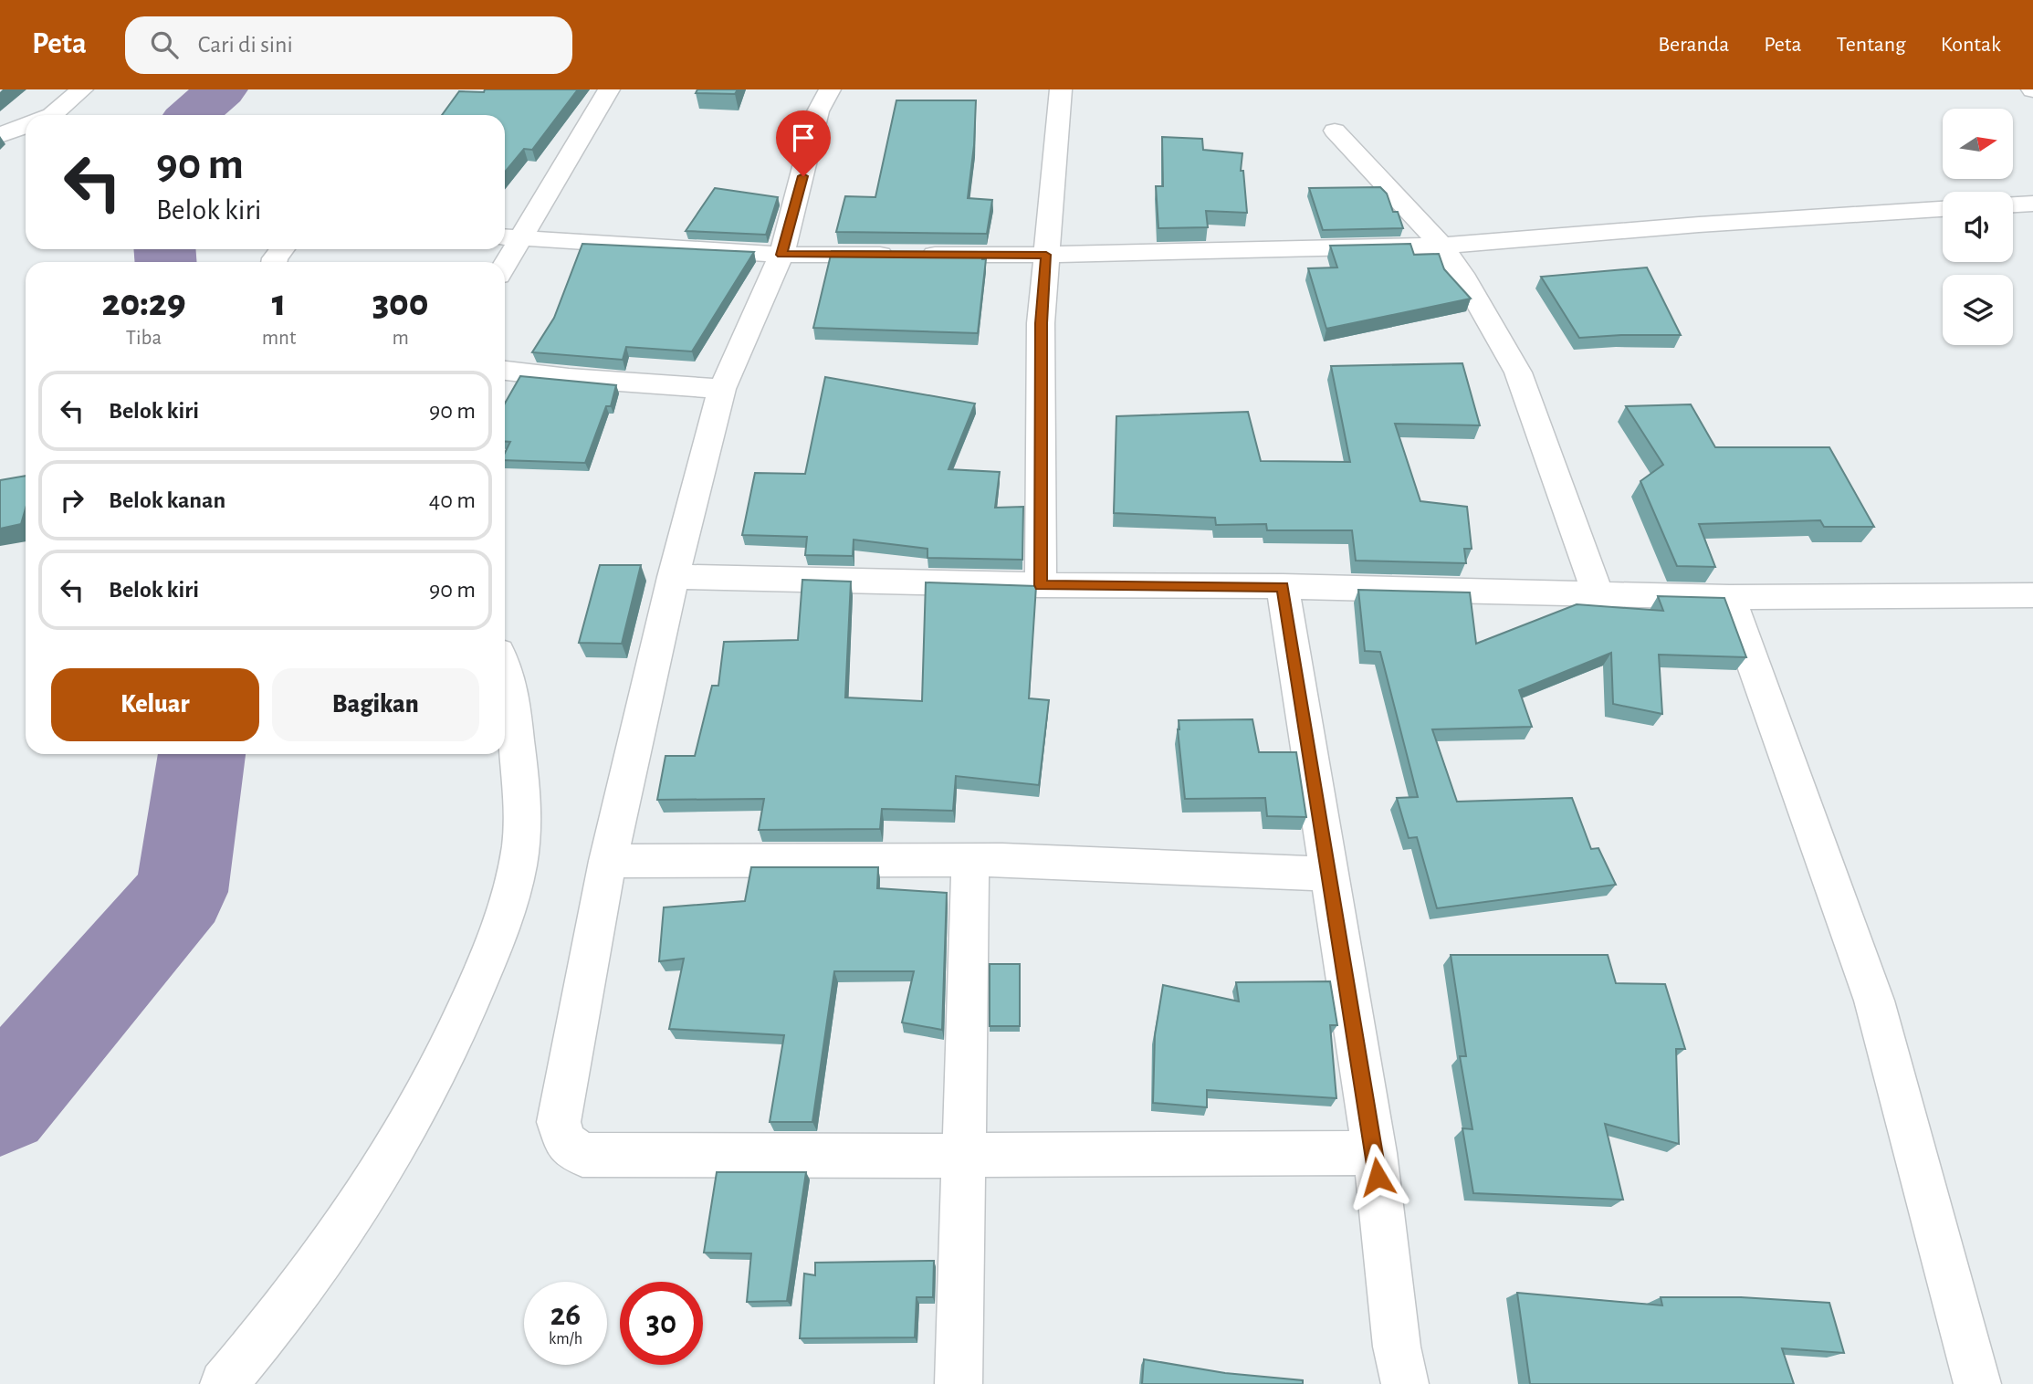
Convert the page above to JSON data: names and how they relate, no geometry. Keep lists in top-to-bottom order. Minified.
{"north":"right","page":{"header":"Peta","search":"Cari di sini","nav":["Beranda","Peta","Tentang","Kontak"],"turn":["90 m","Belok kiri"],"eta":["20:29","Tiba","1","mnt","300","m"],"list":[{"name":"Belok kiri","value":"90 m"},{"name":"Belok kanan","value":"40 m"},{"name":"Belok kiri","value":"90 m"}],"buttons":["Keluar","Bagikan"],"speed":"26 km/h","limit":"30"}}
